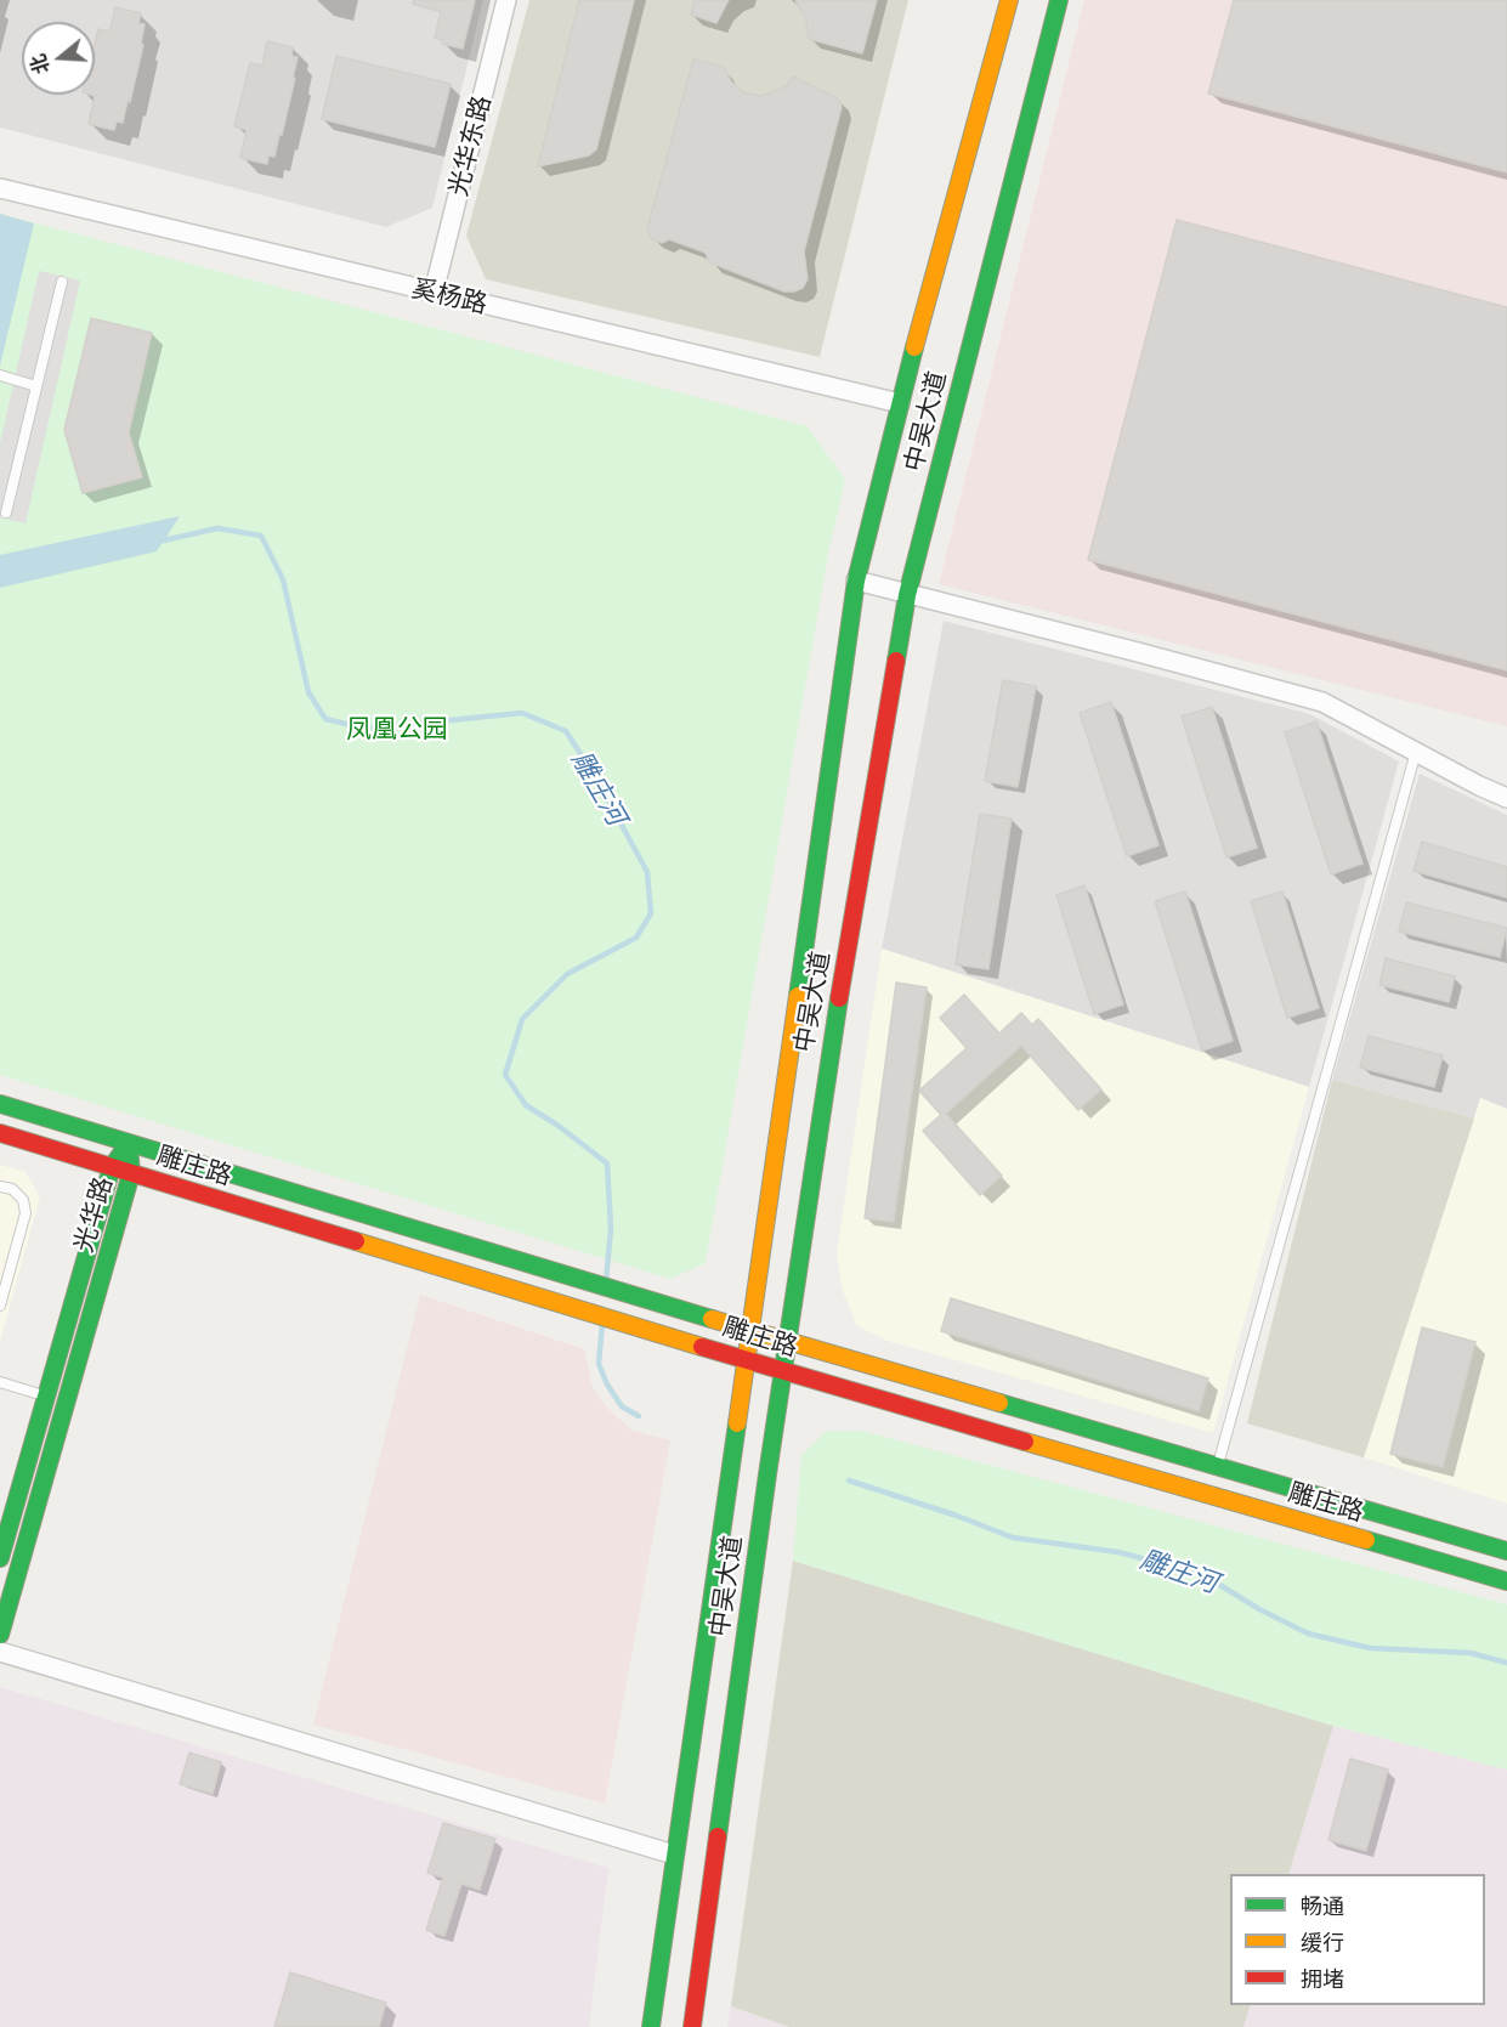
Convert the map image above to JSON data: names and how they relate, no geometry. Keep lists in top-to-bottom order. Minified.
{"streets":{"main road":["中吴大道","雕庄路","光华路"],"street":["光华东路","奚杨路"]},"crossings":[["光华东路","奚杨路"],["奚杨路","中吴大道"],["中吴大道","雕庄路"],["雕庄路","光华路"]],"water":["雕庄河"],"parks":["凤凰公园"],"legend":["畅通","缓行","拥堵"],"north":"left"}
